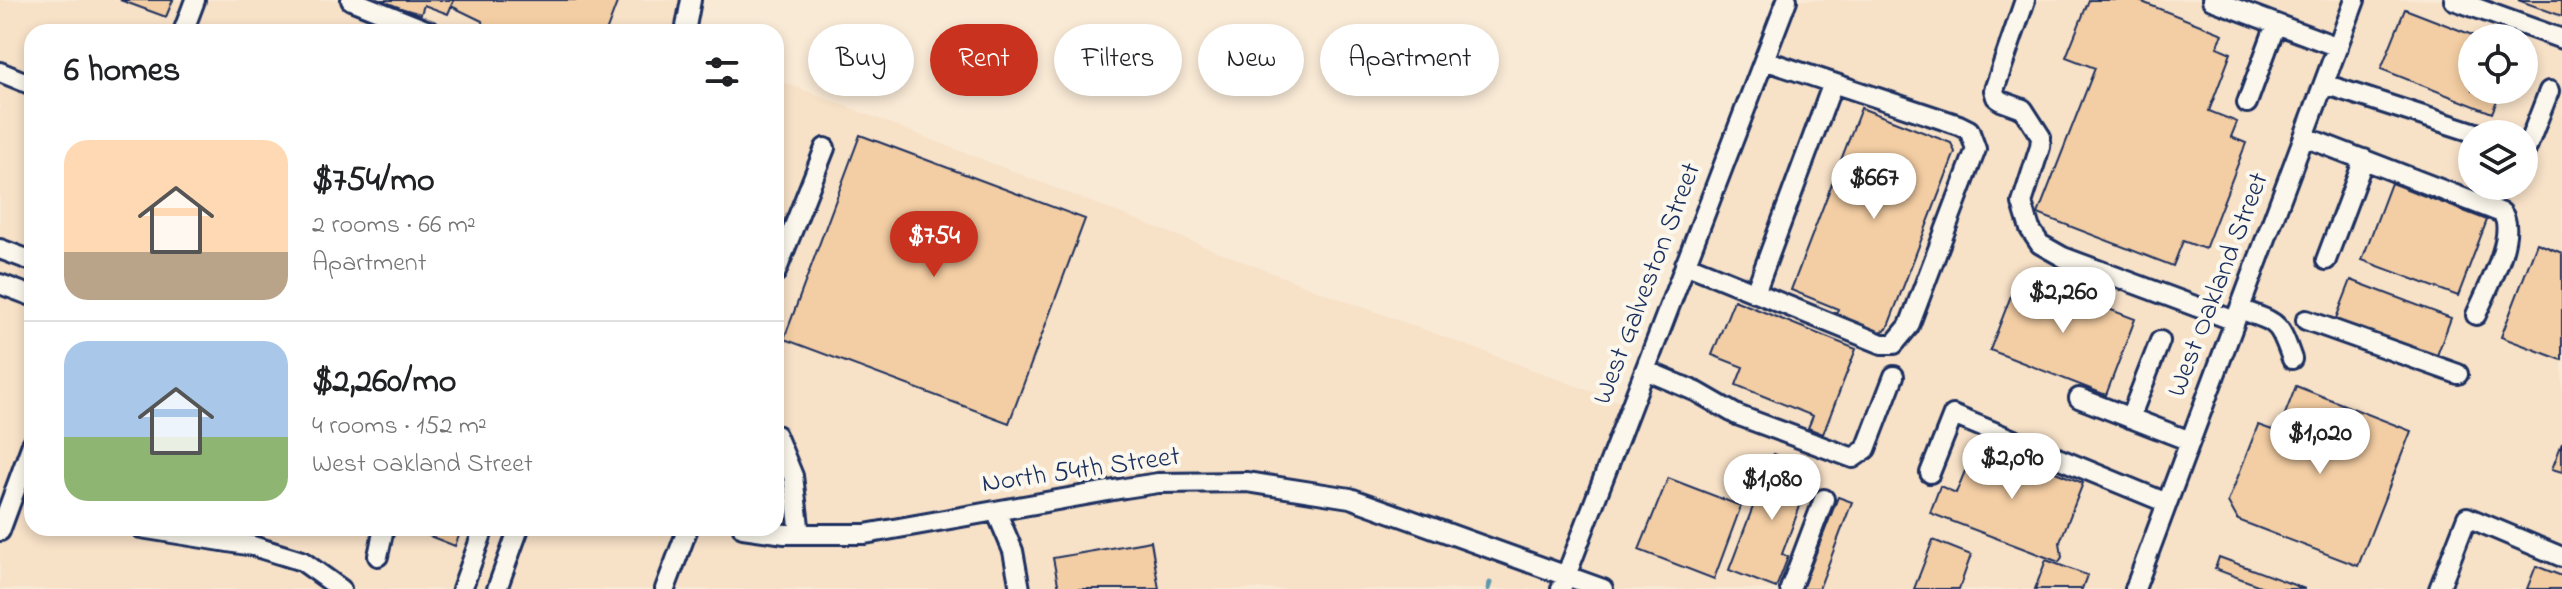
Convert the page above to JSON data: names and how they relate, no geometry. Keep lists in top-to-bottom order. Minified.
{"streets":{"street":["West Galveston Street","West Oakland Street","North 54th Street"]},"crossings":[["West Galveston Street","North 54th Street"]],"page":{"chip":["Buy","Rent","Filters","New","Apartment"],"heading":"6 homes","list":[{"name":"$754/mo","note":"2 rooms · 66 m² · Apartment"},{"name":"$2,260/mo","note":"4 rooms · 152 m² · West Oakland Street"}],"price":["$667","$754","$2,260","$1,020","$2,090","$1,080"]}}
